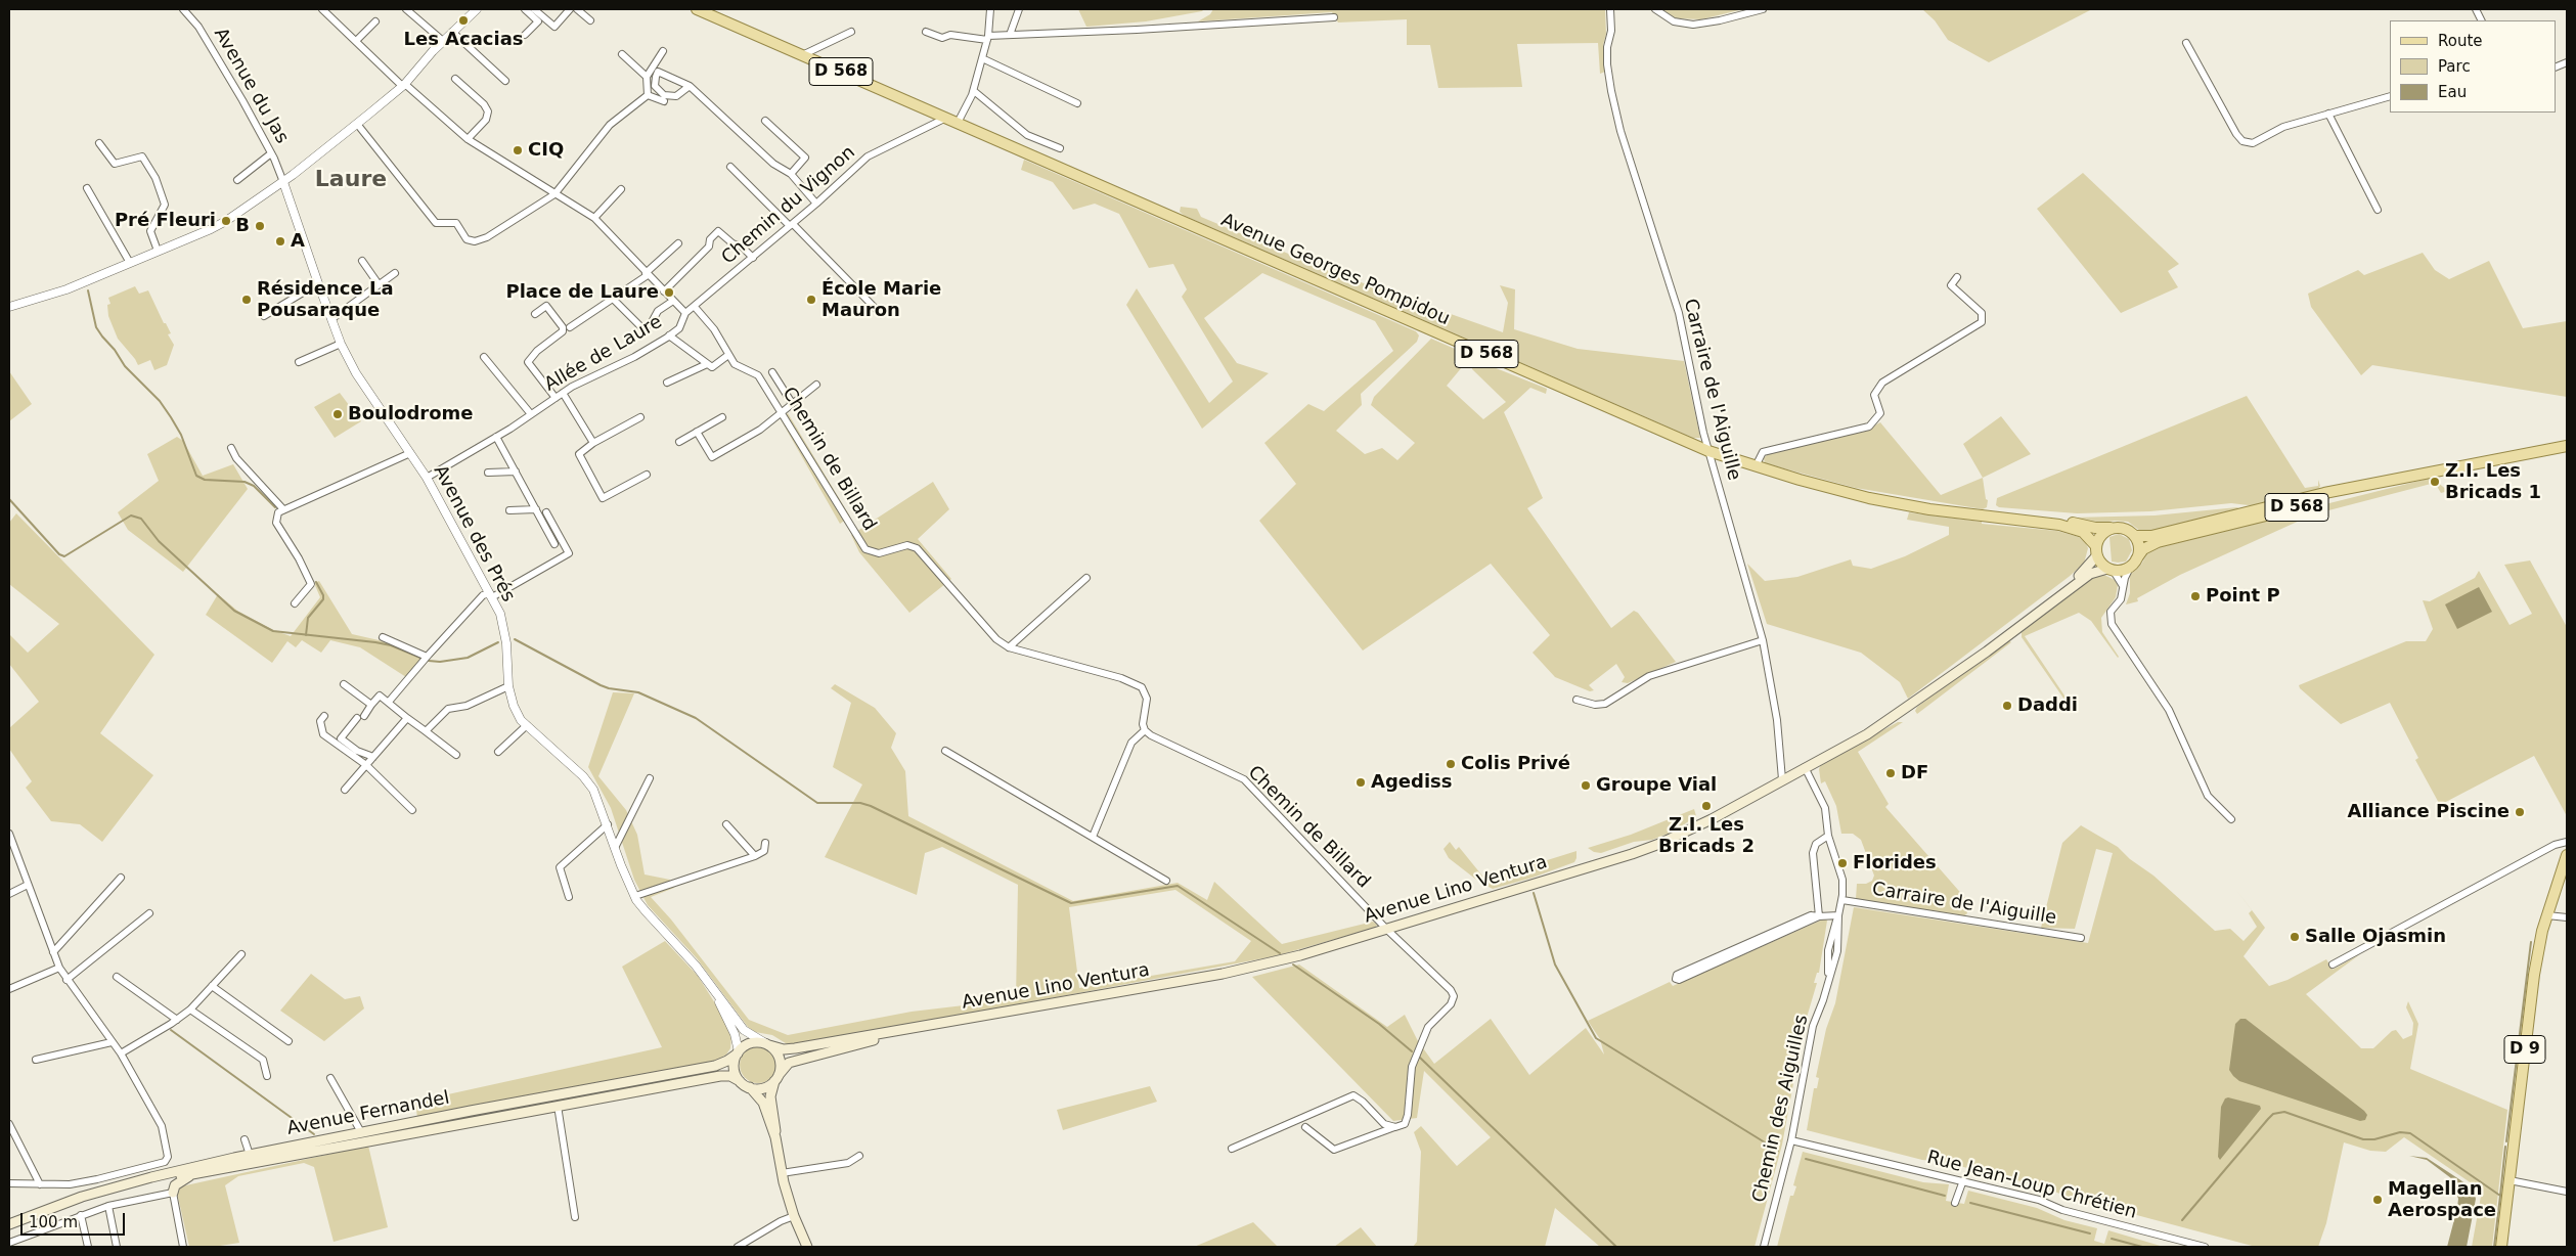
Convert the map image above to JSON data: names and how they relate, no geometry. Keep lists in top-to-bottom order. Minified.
{"streets":{"main road":["D 568","Avenue Georges Pompidou","Avenue Lino Ventura","D 9","Avenue Fernandel"],"street":["Avenue du Jas","Chemin du Vignon","Allée de Laure","Carraire de l'Aiguille","Chemin de Billard","Avenue des Prés","Chemin des Aiguilles","Rue Jean-Loup Chrétien"]},"crossings":[["D 568","Avenue Georges Pompidou"],["D 568","Avenue Lino Ventura"],["Avenue du Jas","Avenue des Prés"],["Chemin du Vignon","Avenue Georges Pompidou"],["Chemin du Vignon","Allée de Laure"],["Chemin du Vignon","Chemin de Billard"],["Avenue Georges Pompidou","Carraire de l'Aiguille"],["Avenue Georges Pompidou","Avenue Lino Ventura"],["Allée de Laure","Avenue des Prés"],["Carraire de l'Aiguille","Avenue Lino Ventura"],["Chemin de Billard","Avenue Lino Ventura"],["Avenue des Prés","Avenue Lino Ventura"],["Avenue des Prés","Avenue Fernandel"],["Avenue Lino Ventura","Avenue Fernandel"],["Chemin des Aiguilles","Rue Jean-Loup Chrétien"]],"districts":["Laure"],"places":["Les Acacias","CIQ","Pré Fleuri","B","A","Place de Laure","Résidence La Pousaraque","École Marie Mauron","Boulodrome","Z.I. Les Bricads 1","Point P","Daddi","Colis Privé","DF","Agediss","Groupe Vial","Z.I. Les Bricads 2","Alliance Piscine","Florides","Salle Ojasmin","Magellan Aerospace"],"legend":["Route","Parc","Eau"],"scale_bar":"100 m"}
